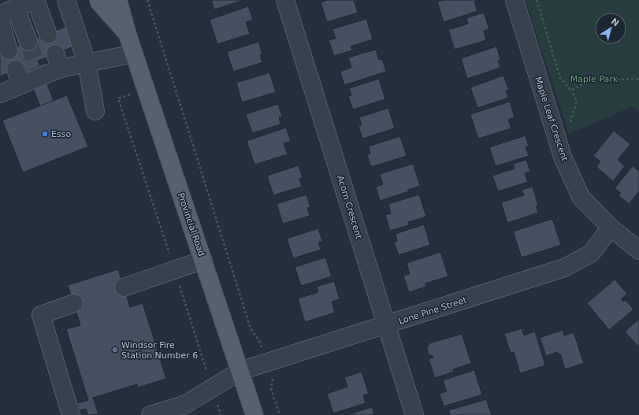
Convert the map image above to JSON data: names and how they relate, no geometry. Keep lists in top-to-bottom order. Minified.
{"streets":{"main road":["Provincial Road"],"street":["Maple Leaf Crescent","Acorn Crescent","Lone Pine Street"]},"crossings":[["Maple Leaf Crescent","Lone Pine Street"],["Acorn Crescent","Lone Pine Street"],["Provincial Road","Lone Pine Street"]],"parks":["Maple Park"],"places":["Esso","Windsor Fire Station Number 6"],"north":"top right"}
